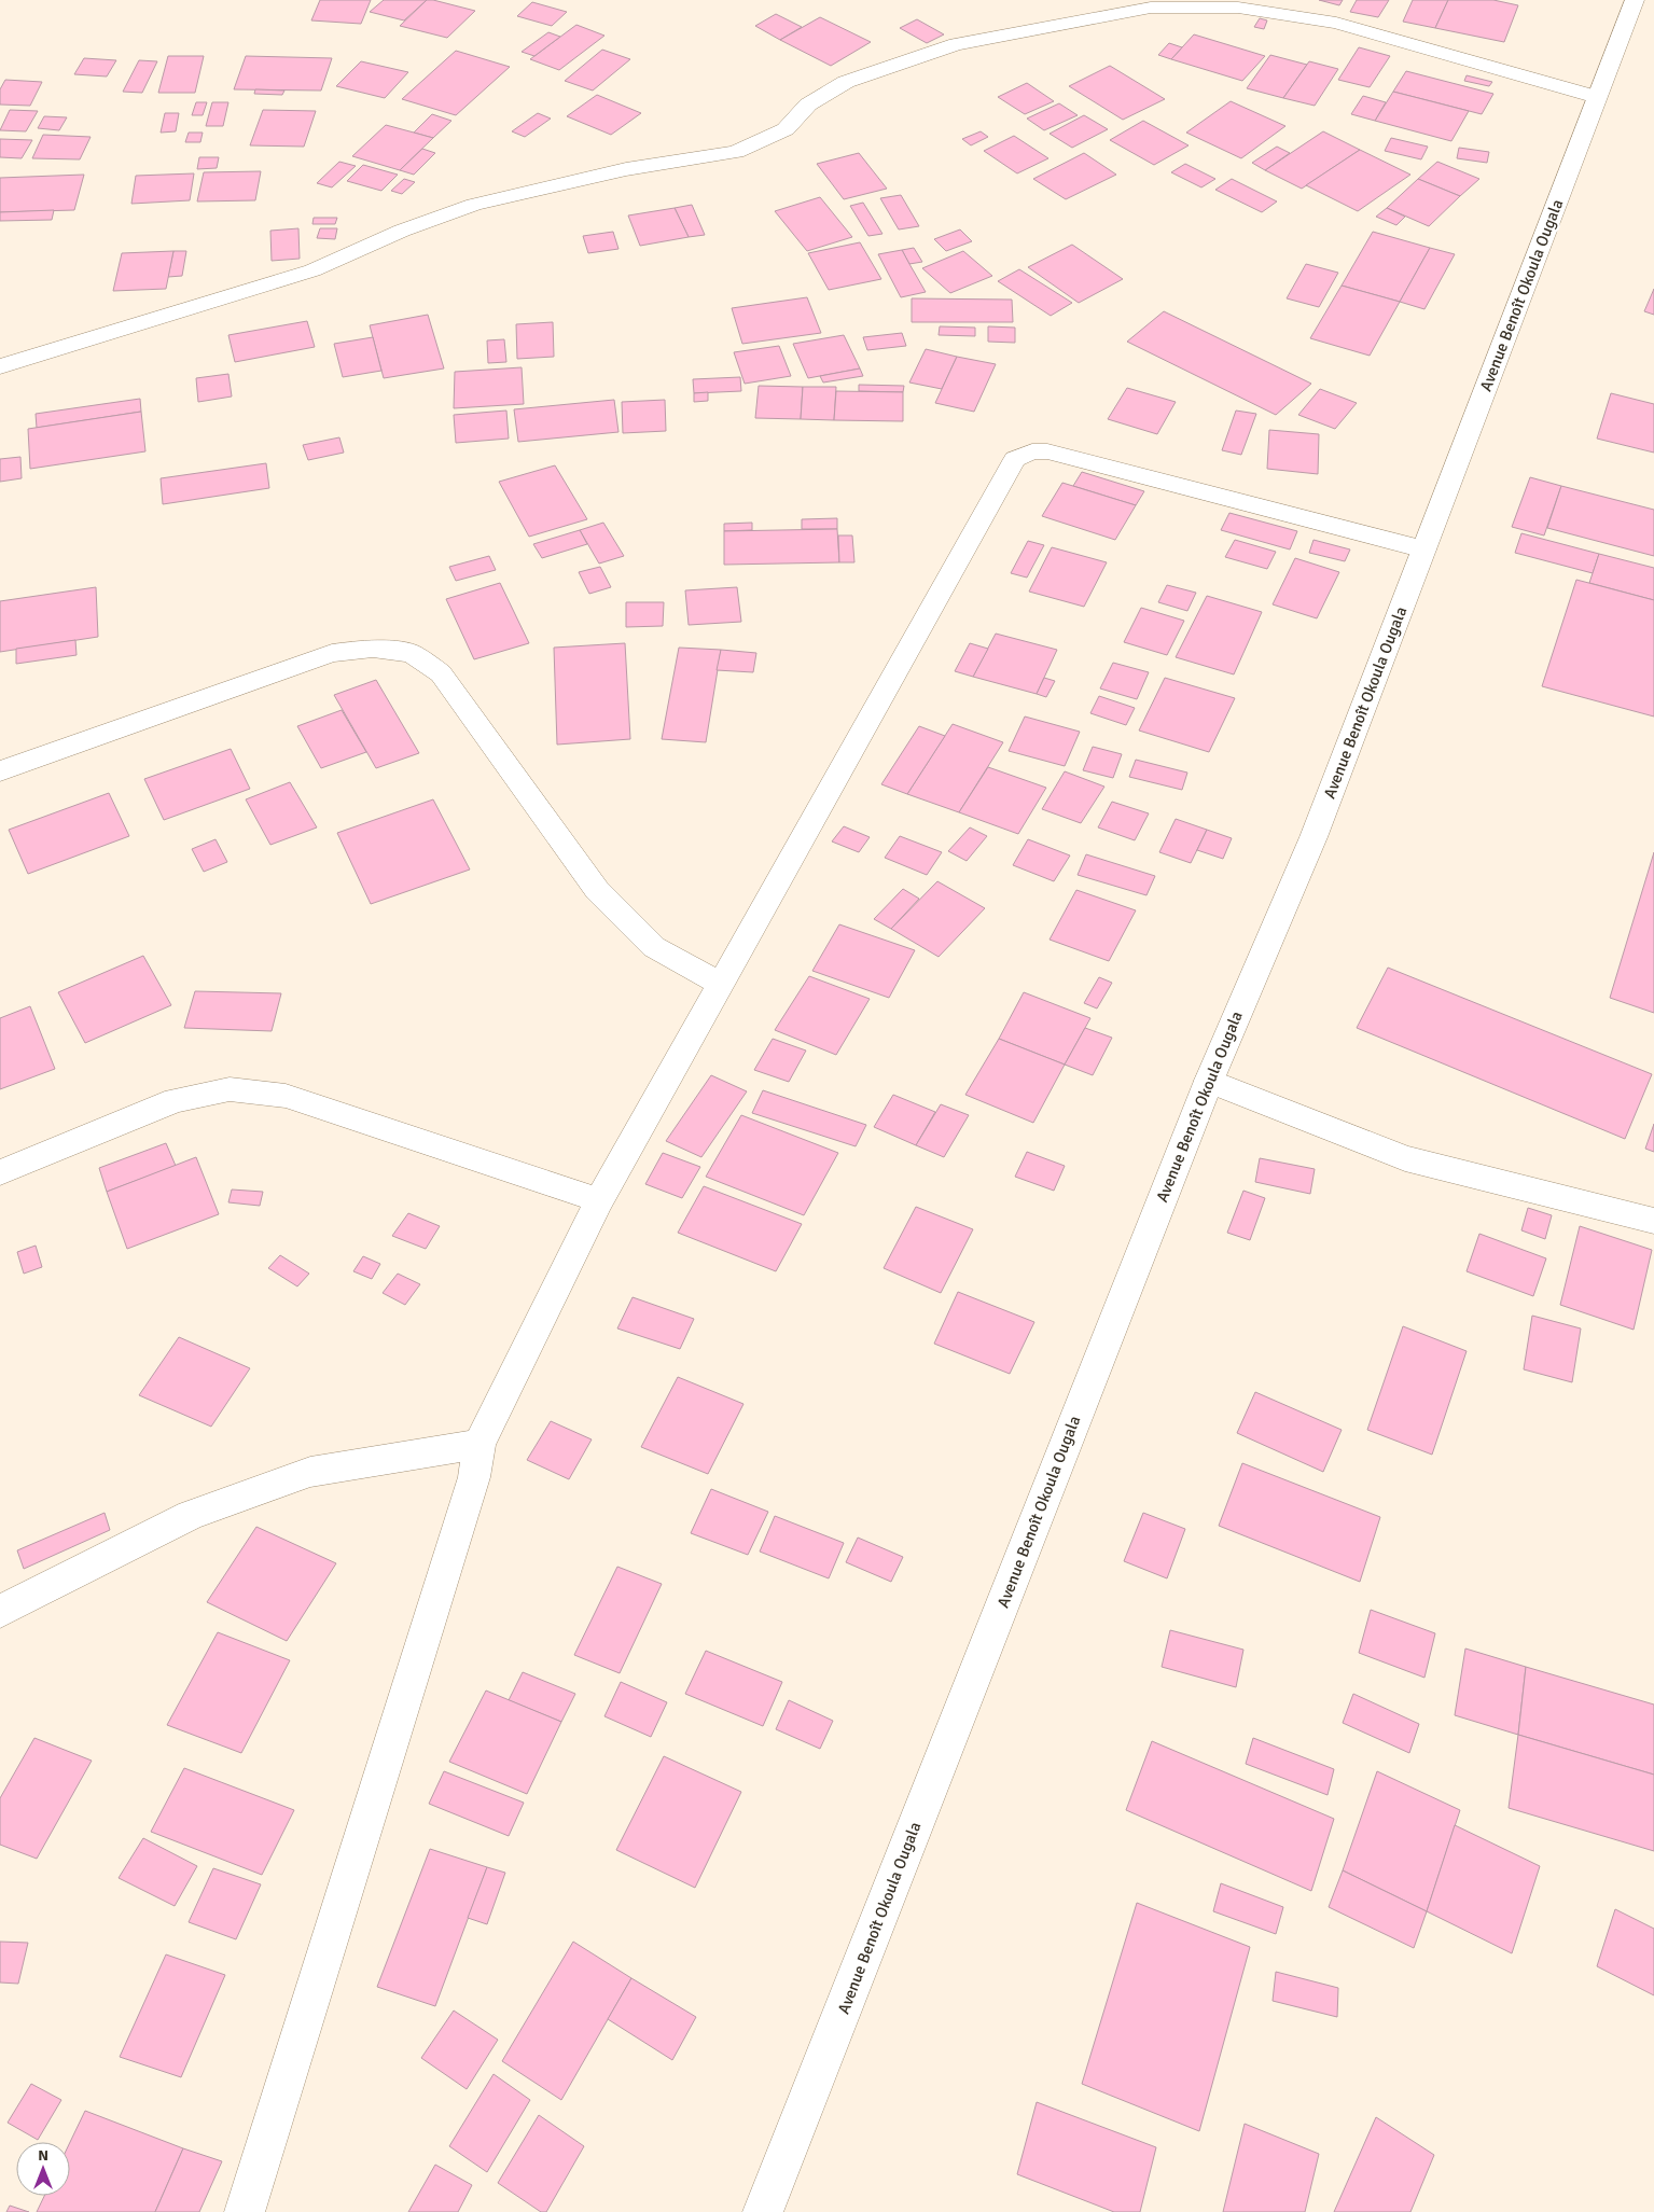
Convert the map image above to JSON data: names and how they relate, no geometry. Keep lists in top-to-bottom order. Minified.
{"streets":{"street":["Avenue Benoît Okoula Ougala"]},"north":"top"}
